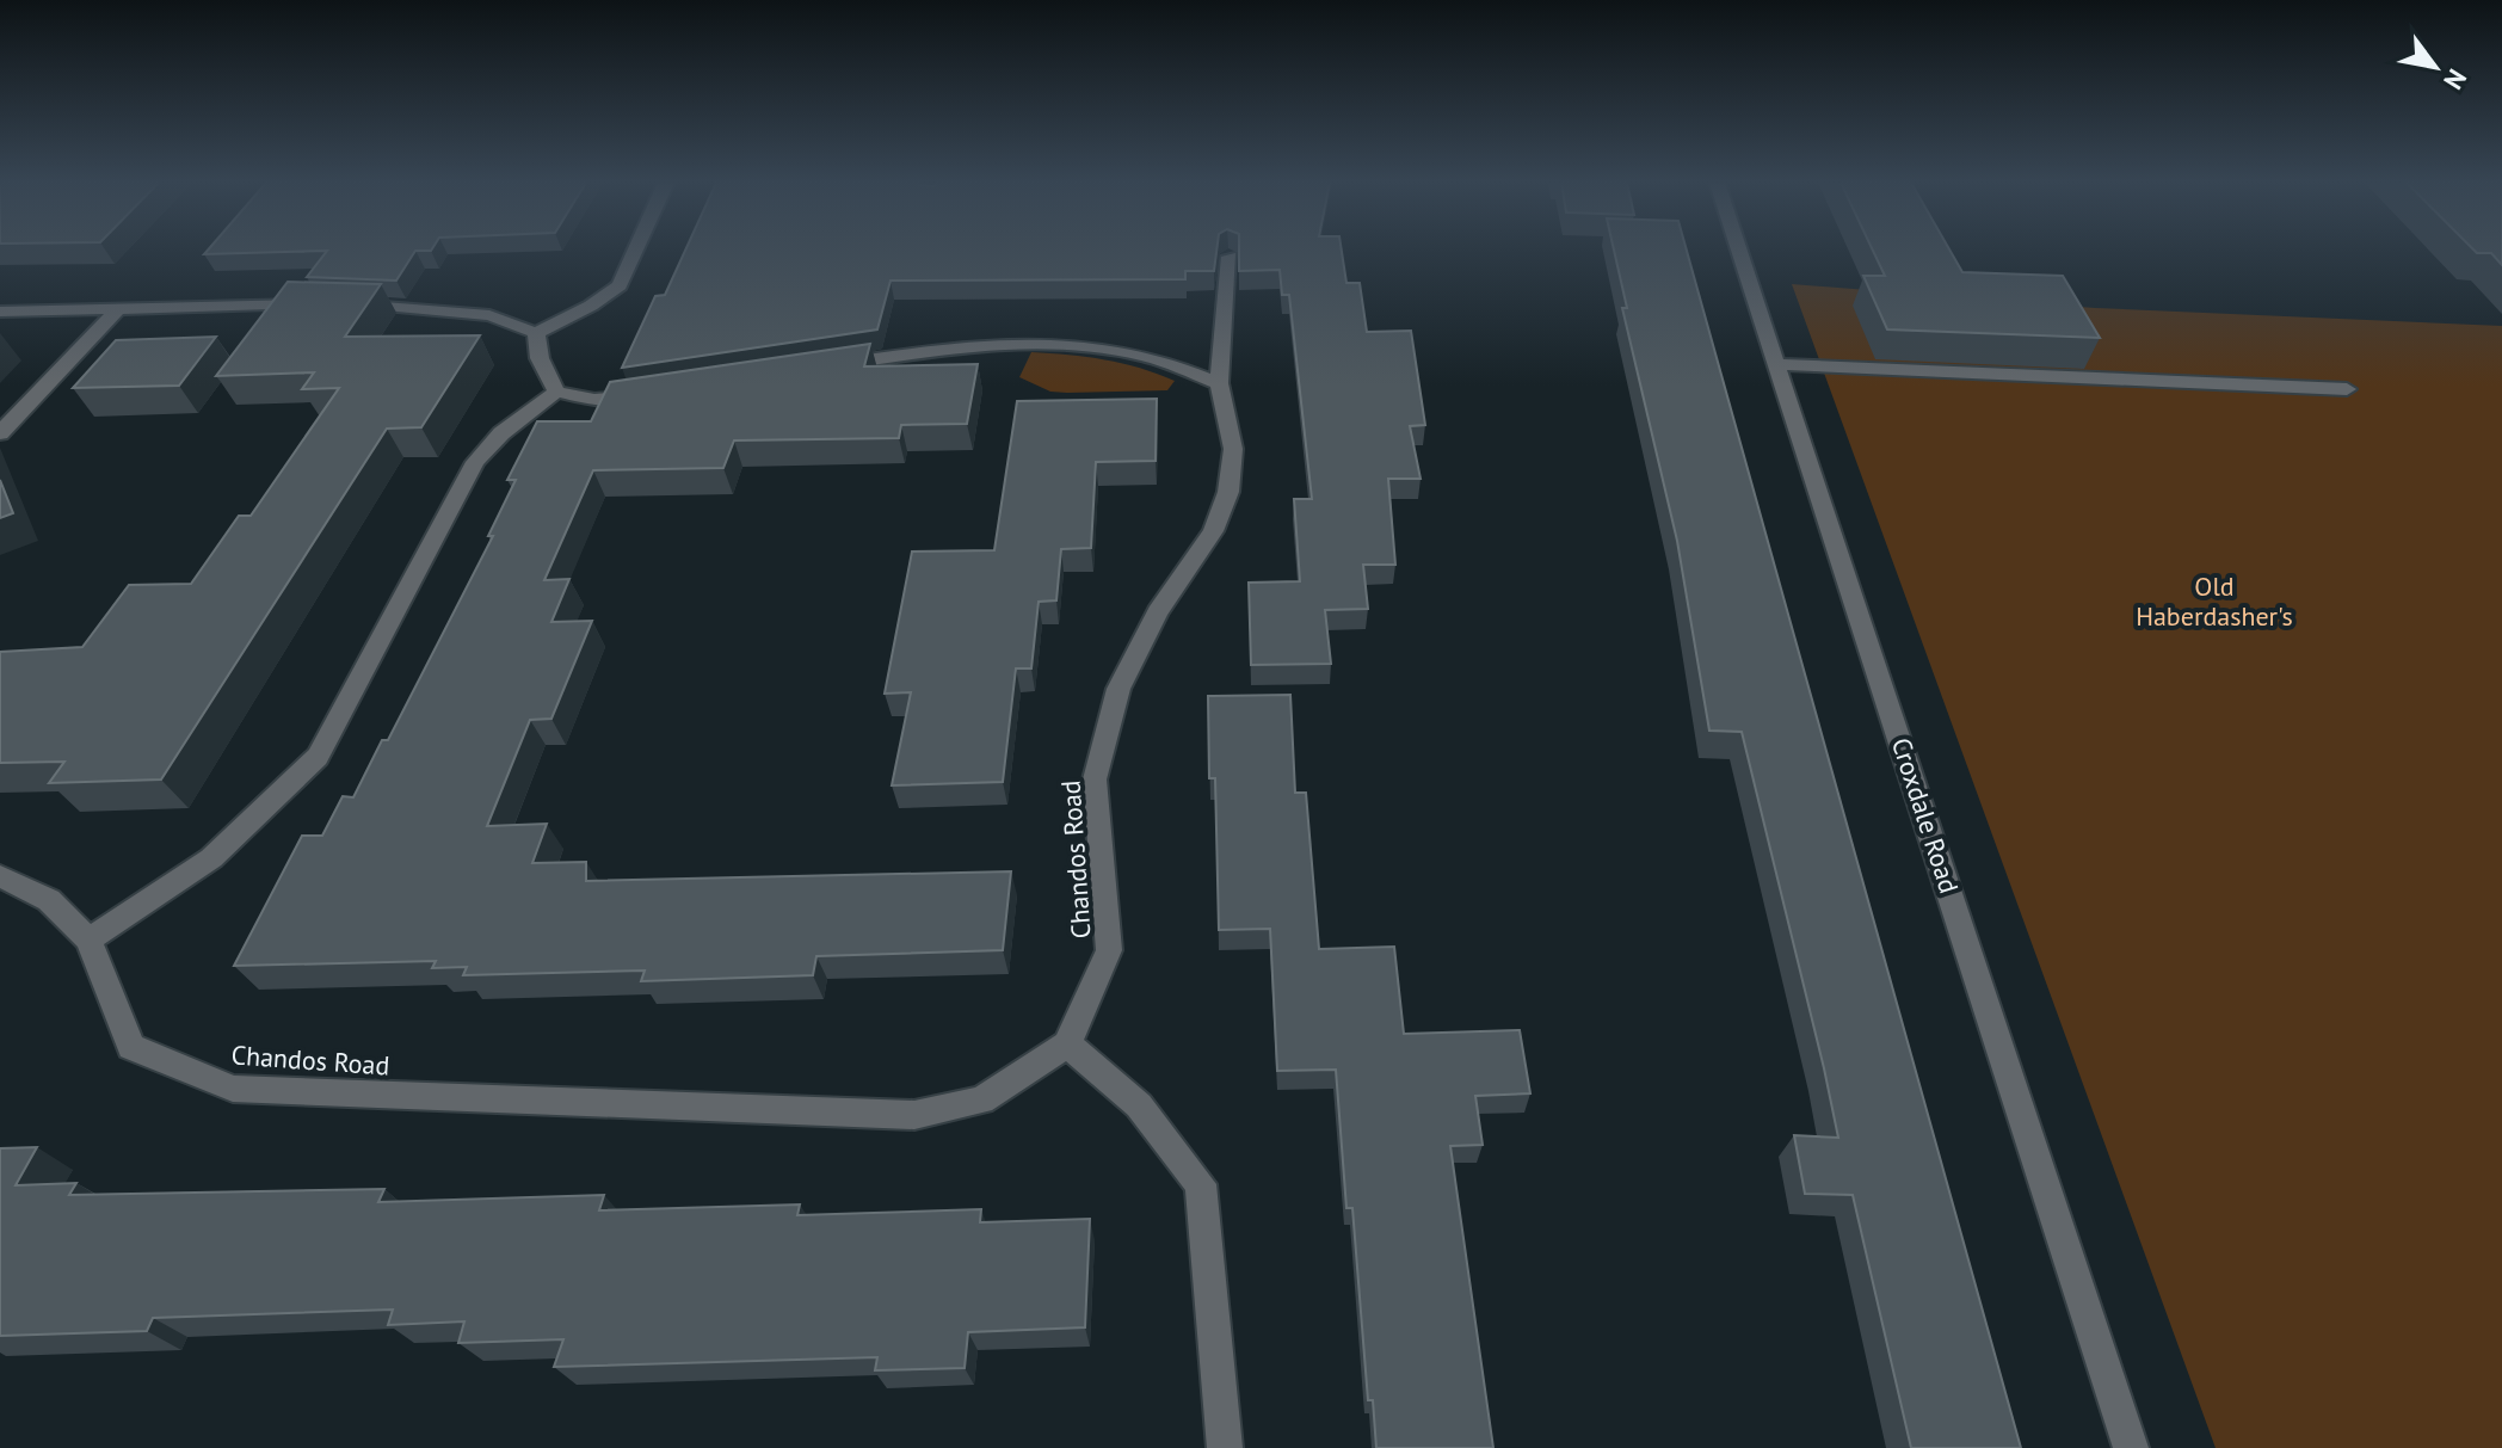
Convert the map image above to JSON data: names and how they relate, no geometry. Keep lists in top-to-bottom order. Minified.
{"streets":{"street":["Croxdale Road","Chandos Road"]},"parks":["Old Haberdasher's"],"north":"bottom right"}
